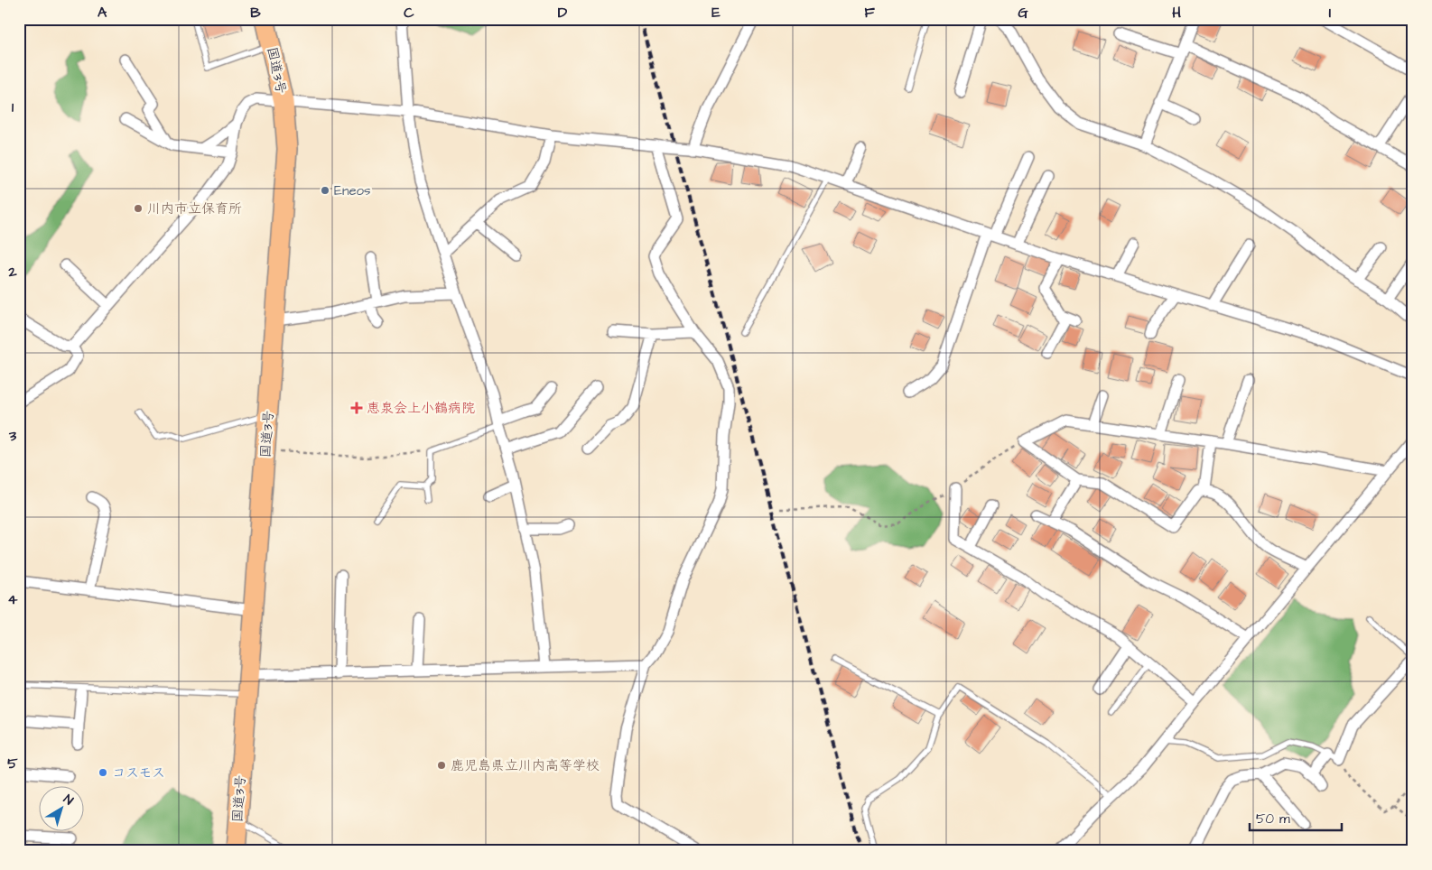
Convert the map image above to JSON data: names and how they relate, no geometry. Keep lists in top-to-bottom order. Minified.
{"streets":{"highway":["国道3号"]},"places":{"other":["Eneos","川内市立保育所","鹿児島県立川内高等学校","コスモス"],"health":["恵泉会上小鶴病院"]},"scale_bar":"50 m","north":"top right","grid":{"columns":["A","B","C","D","E","F","G","H","I"],"rows":["1","2","3","4","5"]}}
